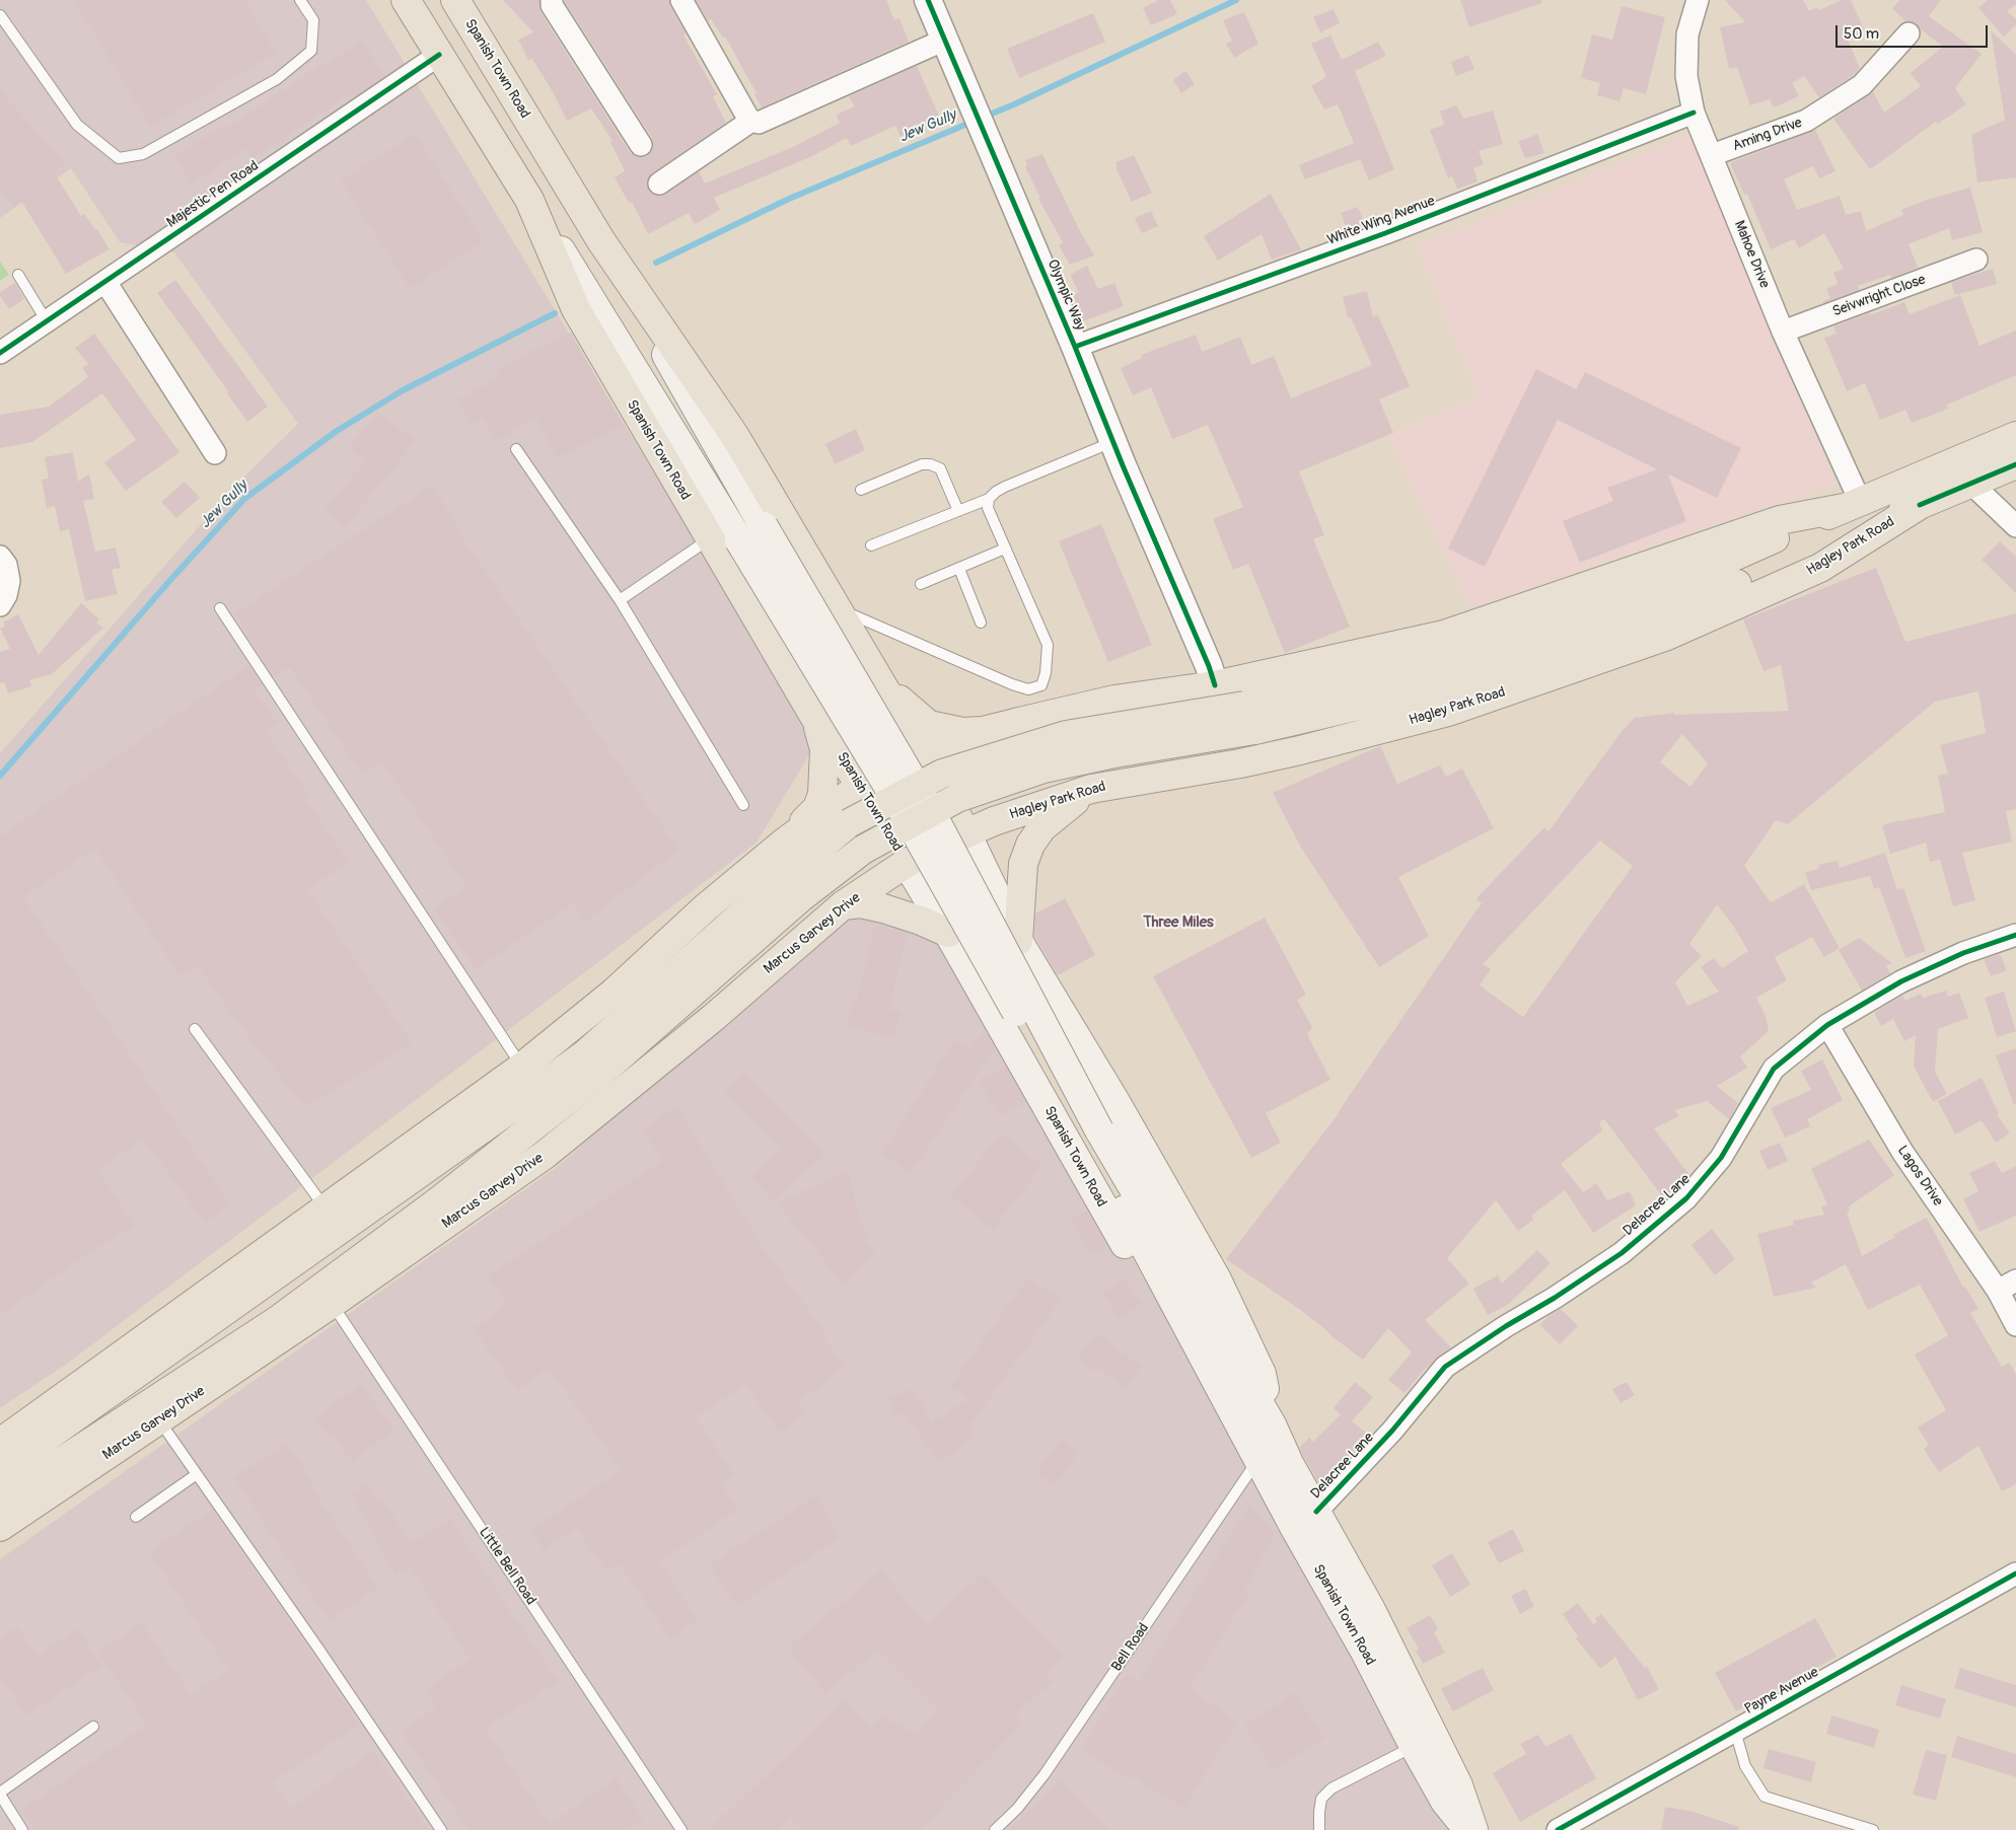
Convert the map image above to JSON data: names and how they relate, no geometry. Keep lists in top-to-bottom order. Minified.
{"streets":{"main road":["Spanish Town Road","Hagley Park Road","Marcus Garvey Drive"],"street":["Aming Drive","Majestic Pen Road","White Wing Avenue","Mahoe Drive","Olympic Way","Seivwright Close","Lagos Drive","Delacree Lane","Payne Avenue"],"lane":["Little Bell Road","Bell Road"]},"crossings":[["Spanish Town Road","Majestic Pen Road"],["Spanish Town Road","Hagley Park Road"],["Spanish Town Road","Marcus Garvey Drive"],["Spanish Town Road","Delacree Lane"],["Spanish Town Road","Bell Road"],["Aming Drive","Mahoe Drive"],["White Wing Avenue","Mahoe Drive"],["White Wing Avenue","Olympic Way"],["Mahoe Drive","Seivwright Close"],["Mahoe Drive","Hagley Park Road"],["Olympic Way","Hagley Park Road"],["Hagley Park Road","Marcus Garvey Drive"],["Marcus Garvey Drive","Little Bell Road"],["Lagos Drive","Delacree Lane"]],"districts":["Three Miles"],"water":["Jew Gully"],"scale_bar":"50 m"}
